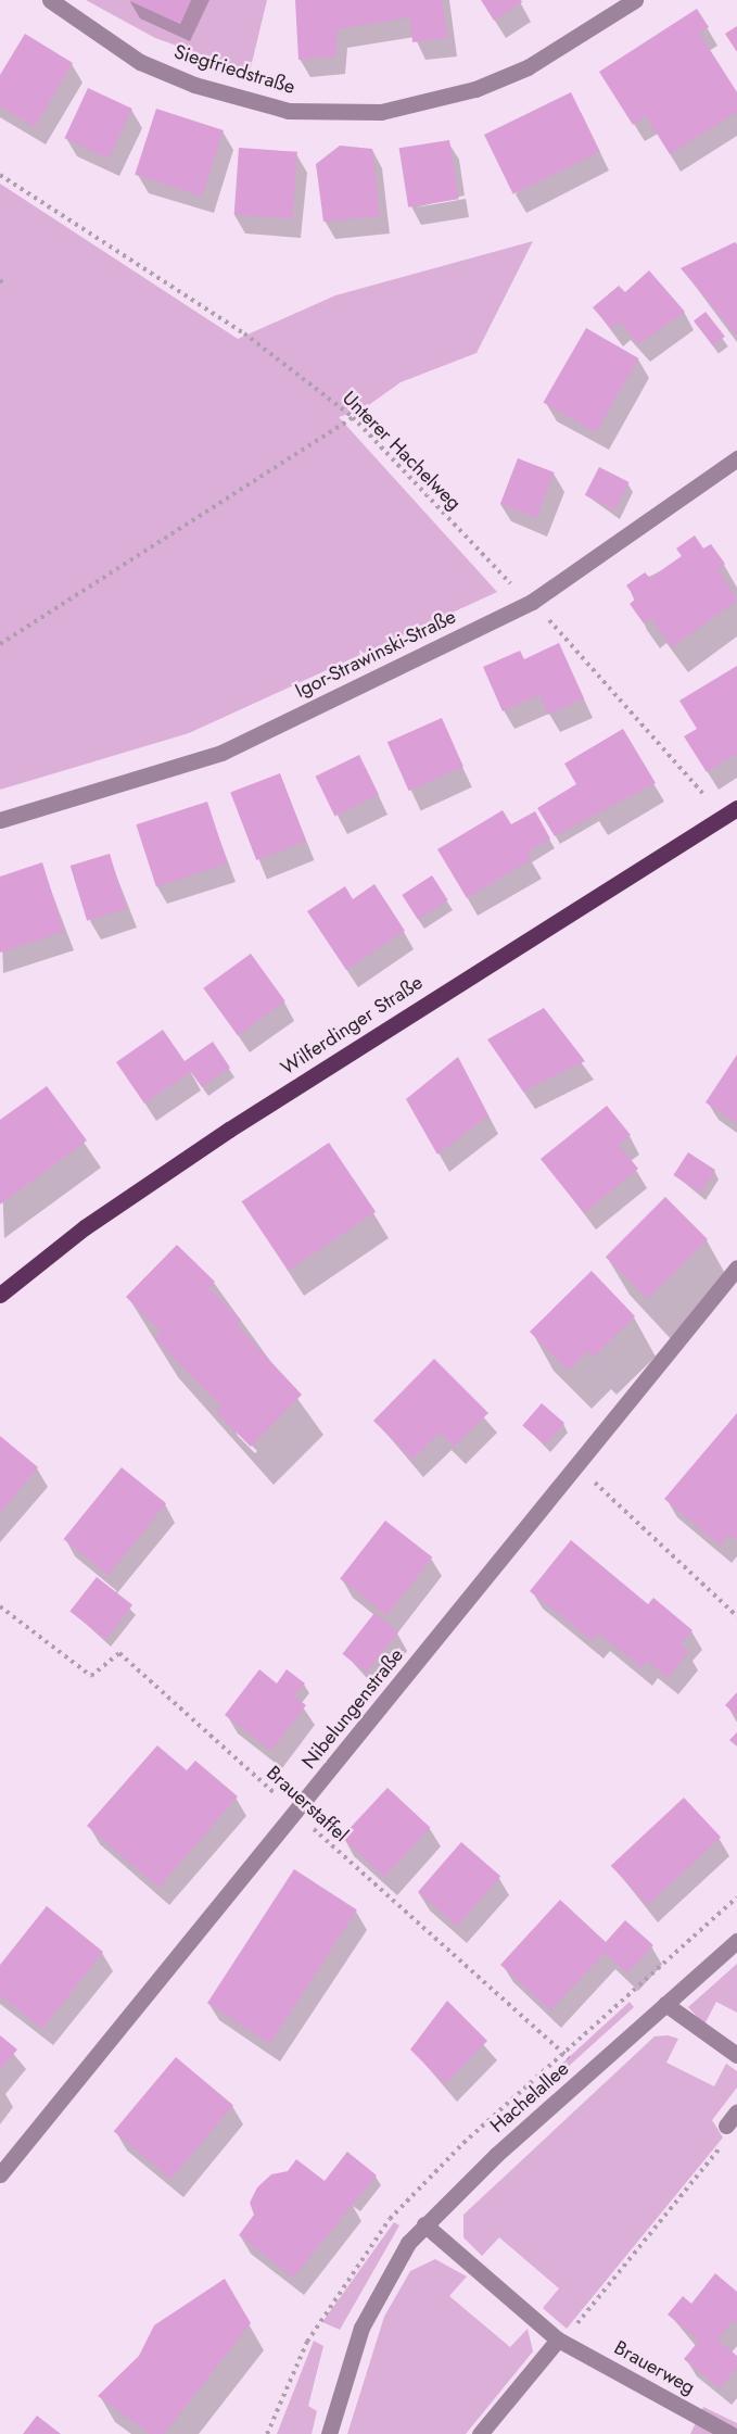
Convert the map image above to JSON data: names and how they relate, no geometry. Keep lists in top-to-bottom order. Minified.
{"streets":{"main road":["Wilferdinger Straße"],"street":["Siegfriedstraße","Igor-Strawinski-Straße","Nibelungenstraße","Hachelallee","Brauerweg"],"path":["Unterer Hachelweg","Brauerstaffel"]},"crossings":[["Unterer Hachelweg","Igor-Strawinski-Straße"],["Unterer Hachelweg","Wilferdinger Straße"],["Nibelungenstraße","Brauerstaffel"],["Brauerstaffel","Hachelallee"]]}
